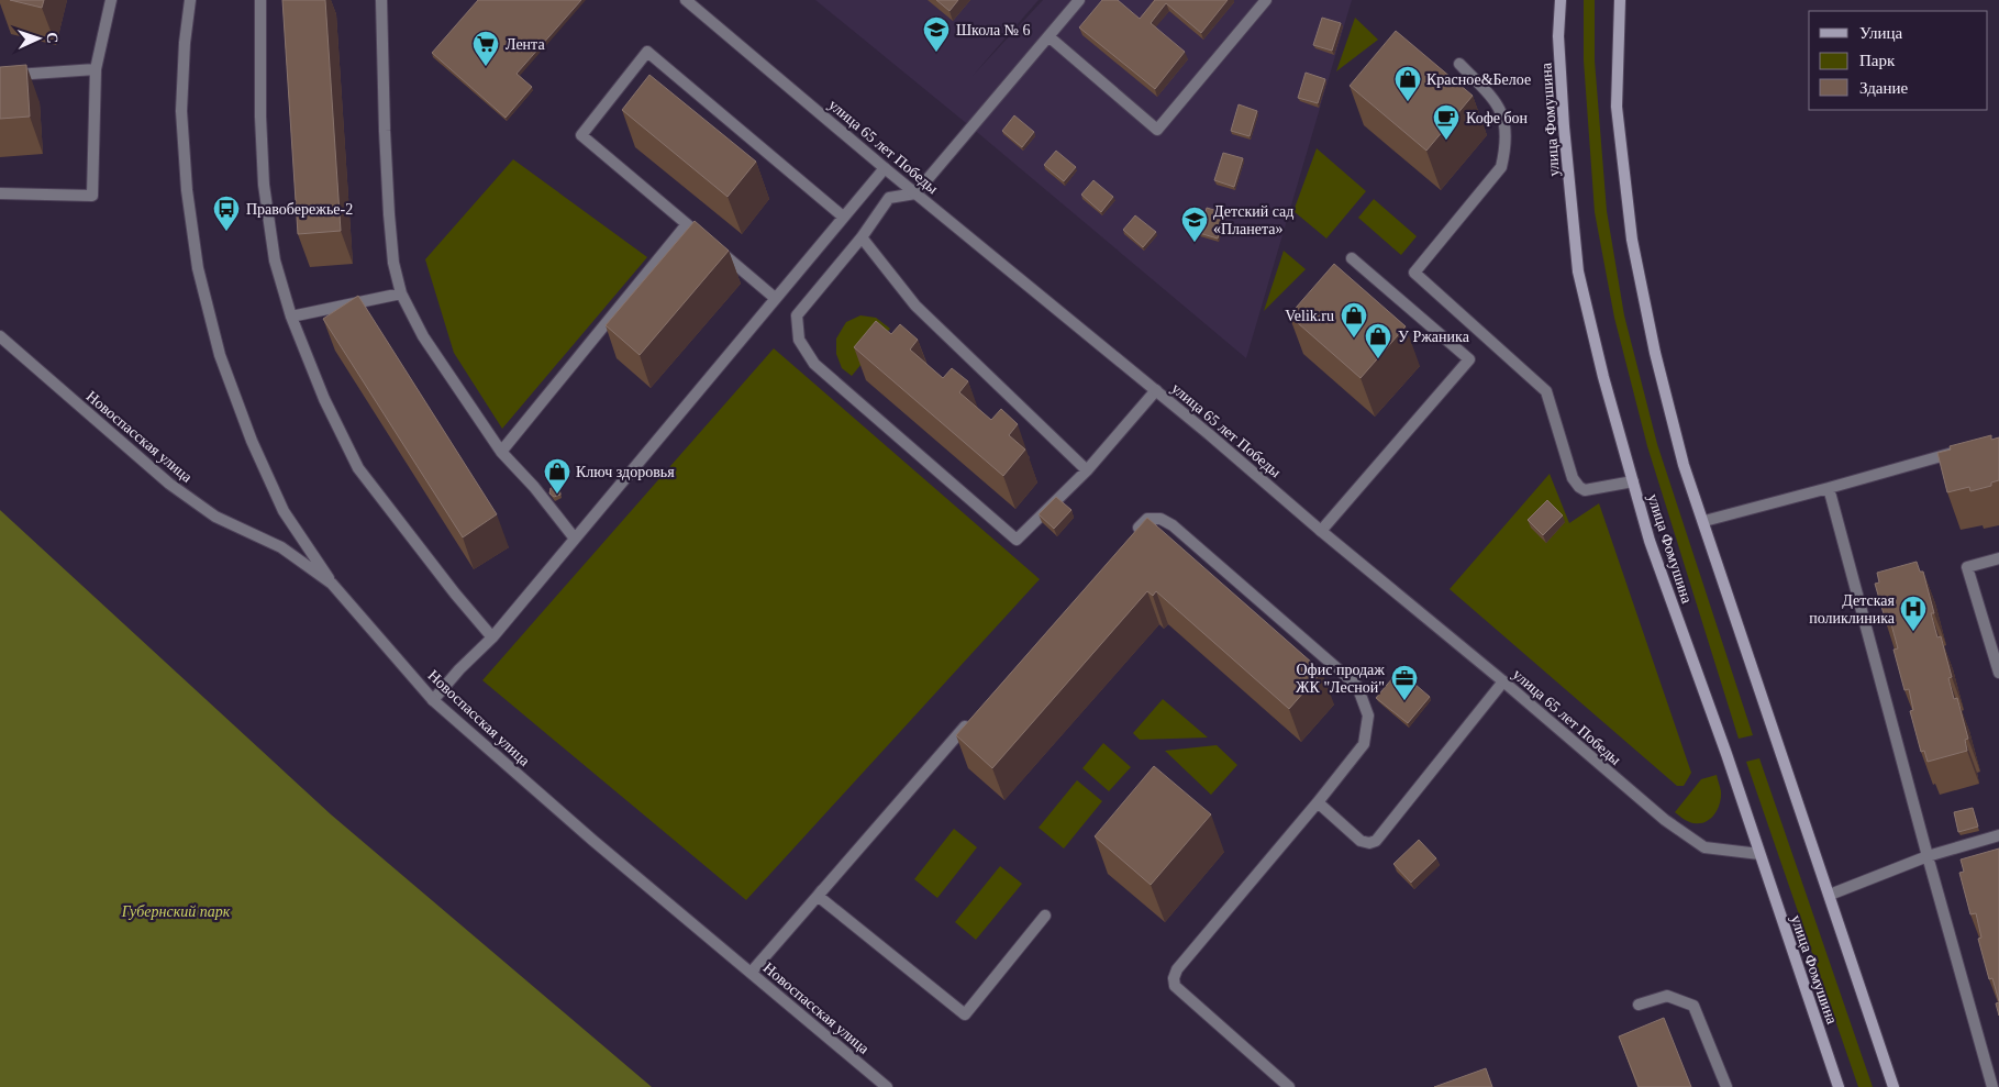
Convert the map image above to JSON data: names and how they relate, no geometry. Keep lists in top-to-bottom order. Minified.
{"streets":{"main road":["улица Фомушина"],"street":["улица 65 лет Победы","Новоспасская улица"]},"crossings":[["улица Фомушина","улица 65 лет Победы"]],"parks":["Губернский парк"],"places":{"school or university":["Школа № 6","Детский сад «Планета»"],"supermarket":["Лента"],"shop":["Красное&Белое","Velik.ru","У Ржаника","Ключ здоровья"],"cafe":["Кофе бон"],"bus stop":["Правобережье-2"],"hospital":["Детская поликлиника"],"office":["Офис продаж ЖК \"Лесной\""]},"legend":["Улица","Парк","Здание"],"north":"right"}
